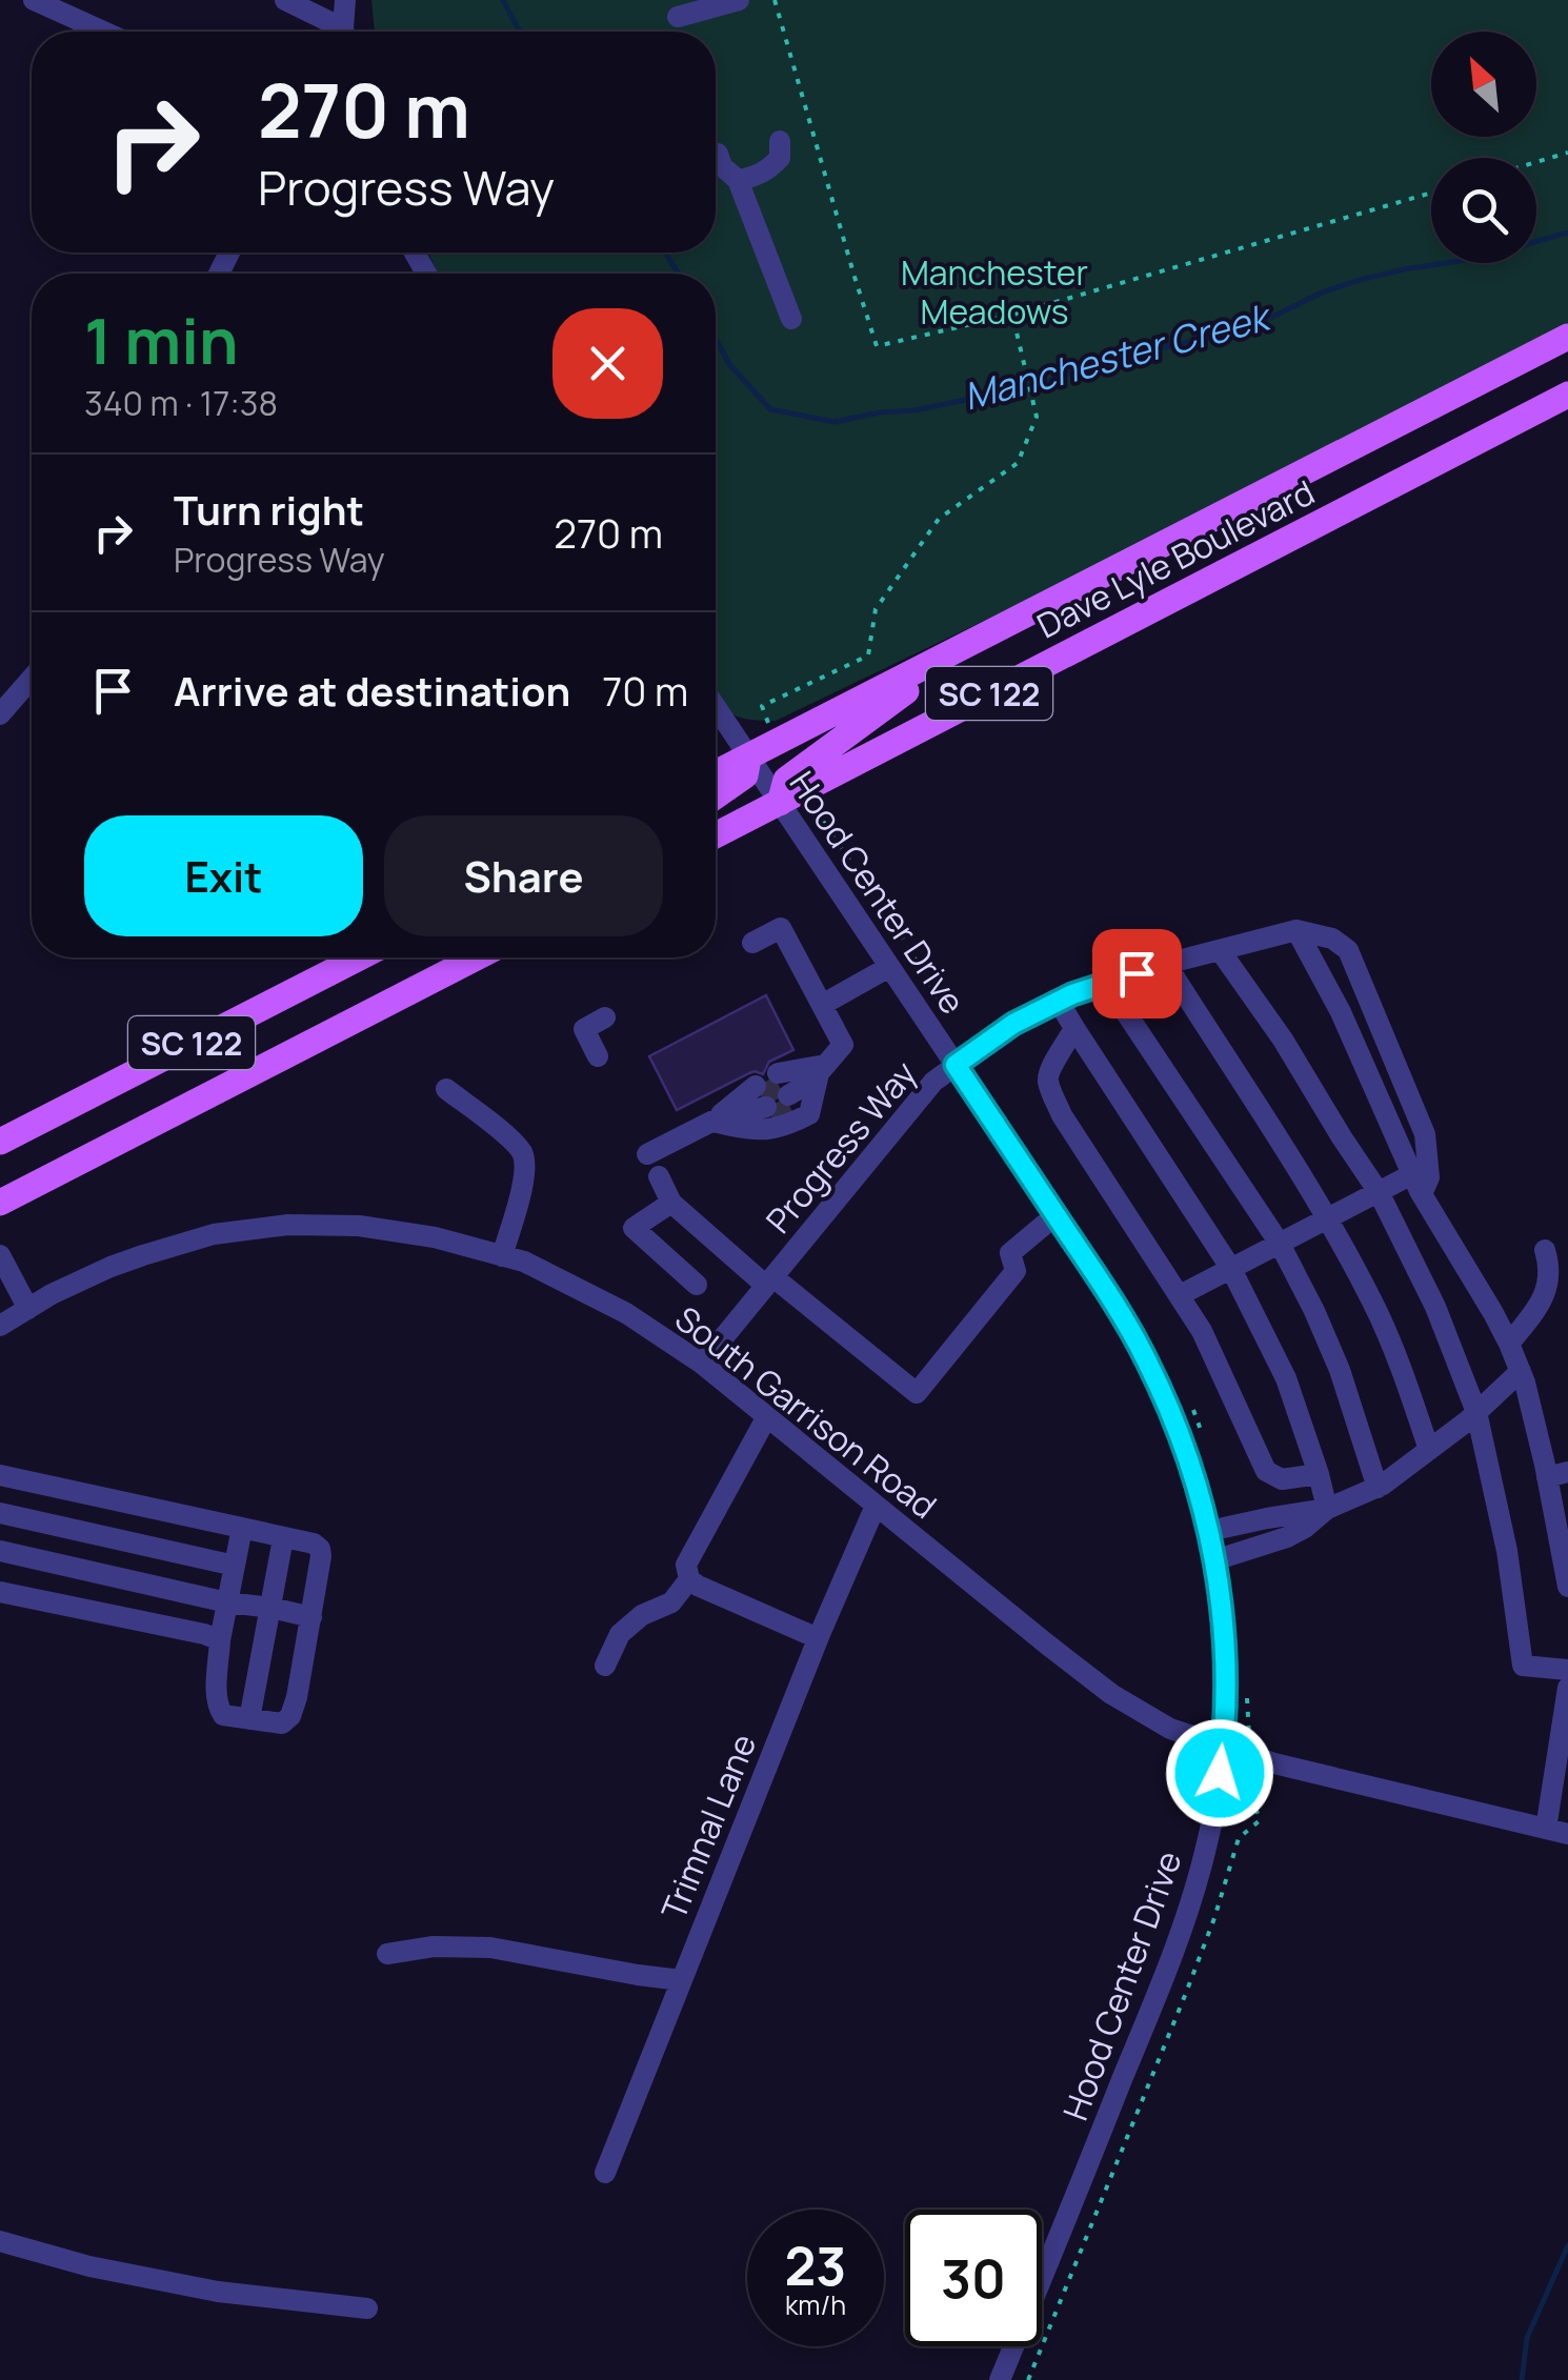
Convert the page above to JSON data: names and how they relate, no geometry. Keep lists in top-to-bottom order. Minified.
{"streets":{"main road":["Dave Lyle Boulevard","SC 122"],"street":["Hood Center Drive","Progress Way","South Garrison Road","Trimnal Lane"]},"crossings":[["Dave Lyle Boulevard","Hood Center Drive"],["Hood Center Drive","Progress Way"],["Hood Center Drive","South Garrison Road"],["Progress Way","South Garrison Road"],["South Garrison Road","Trimnal Lane"]],"water":["Manchester Creek"],"parks":["Manchester Meadows"],"north":"top left","page":{"turn":["270 m","Progress Way"],"heading":["1 min","340 m · 17:38"],"list":[{"name":"Turn right","note":"Progress Way","value":"270 m"},{"name":"Arrive at destination","value":"70 m"}],"buttons":["Exit","Share"],"speed":"23 km/h","limit":"30"}}
